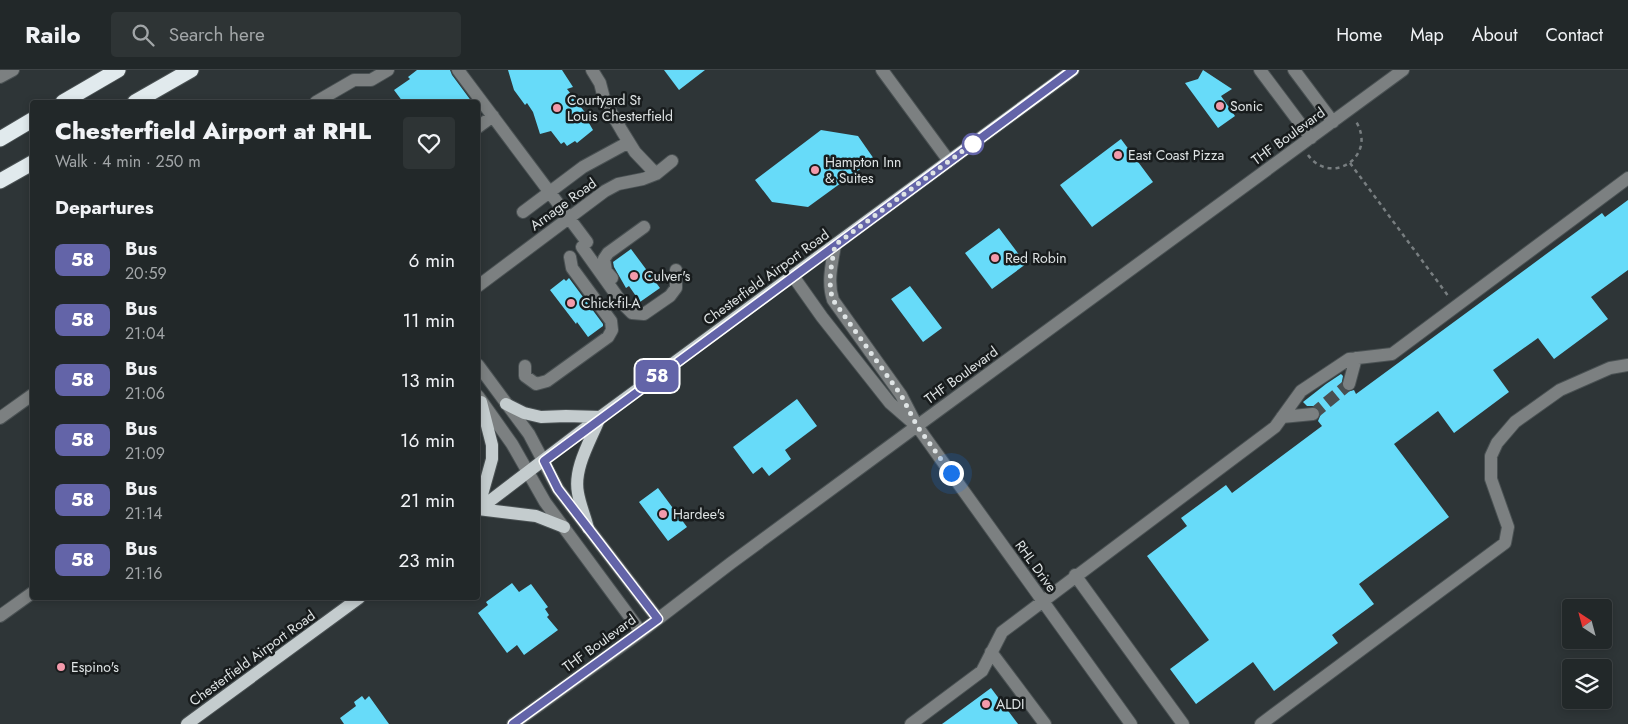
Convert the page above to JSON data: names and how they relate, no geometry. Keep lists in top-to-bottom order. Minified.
{"streets":{"main road":["Chesterfield Airport Road"],"street":["THF Boulevard","Arnage Road","RHL Drive"]},"crossings":[["THF Boulevard","RHL Drive"],["Chesterfield Airport Road","RHL Drive"]],"places":["Sonic","Courtyard St Louis Chesterfield","East Coast Pizza","Hampton Inn & Suites","Red Robin","Culver's","Chick-fil-A","Hardee's","Espino's","ALDI"],"lines":["bus line 58"],"north":"top left","page":{"header":"Railo","search":"Search here","nav":["Home","Map","About","Contact"],"on_map":"58","heading":[["Chesterfield Airport at RHL","Walk · 4 min · 250 m"],"Departures"],"list":[{"mark":"58","name":"Bus","note":"20:59","value":"6 min"},{"mark":"58","name":"Bus","note":"21:04","value":"11 min"},{"mark":"58","name":"Bus","note":"21:06","value":"13 min"},{"mark":"58","name":"Bus","note":"21:09","value":"16 min"},{"mark":"58","name":"Bus","note":"21:14","value":"21 min"},{"mark":"58","name":"Bus","note":"21:16","value":"23 min"}]}}
